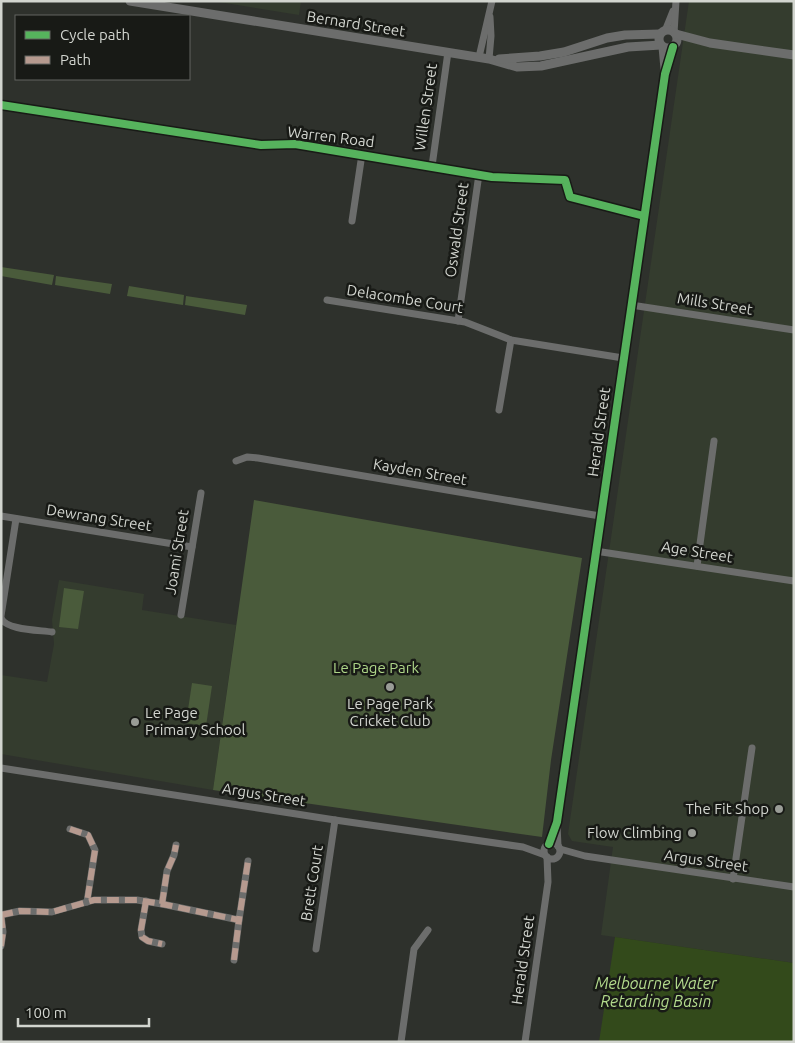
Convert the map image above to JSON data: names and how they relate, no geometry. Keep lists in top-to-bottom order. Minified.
{"streets":{"street":["Bernard Street","Willen Street","Warren Road","Oswald Street","Delacombe Court","Mills Street","Herald Street","Kayden Street","Dewrang Street","Joami Street","Age Street","Argus Street","Brett Court"]},"crossings":[["Bernard Street","Willen Street"],["Bernard Street","Herald Street"],["Willen Street","Warren Road"],["Warren Road","Oswald Street"],["Warren Road","Herald Street"],["Oswald Street","Delacombe Court"],["Delacombe Court","Herald Street"],["Mills Street","Herald Street"],["Herald Street","Kayden Street"],["Herald Street","Age Street"],["Herald Street","Argus Street"],["Dewrang Street","Joami Street"],["Argus Street","Brett Court"]],"water":["Melbourne Water Retarding Basin"],"parks":["Le Page Park"],"places":["Le Page Park Cricket Club","Le Page Primary School","The Fit Shop","Flow Climbing"],"legend":["Cycle path","Path"],"scale_bar":"100 m"}
